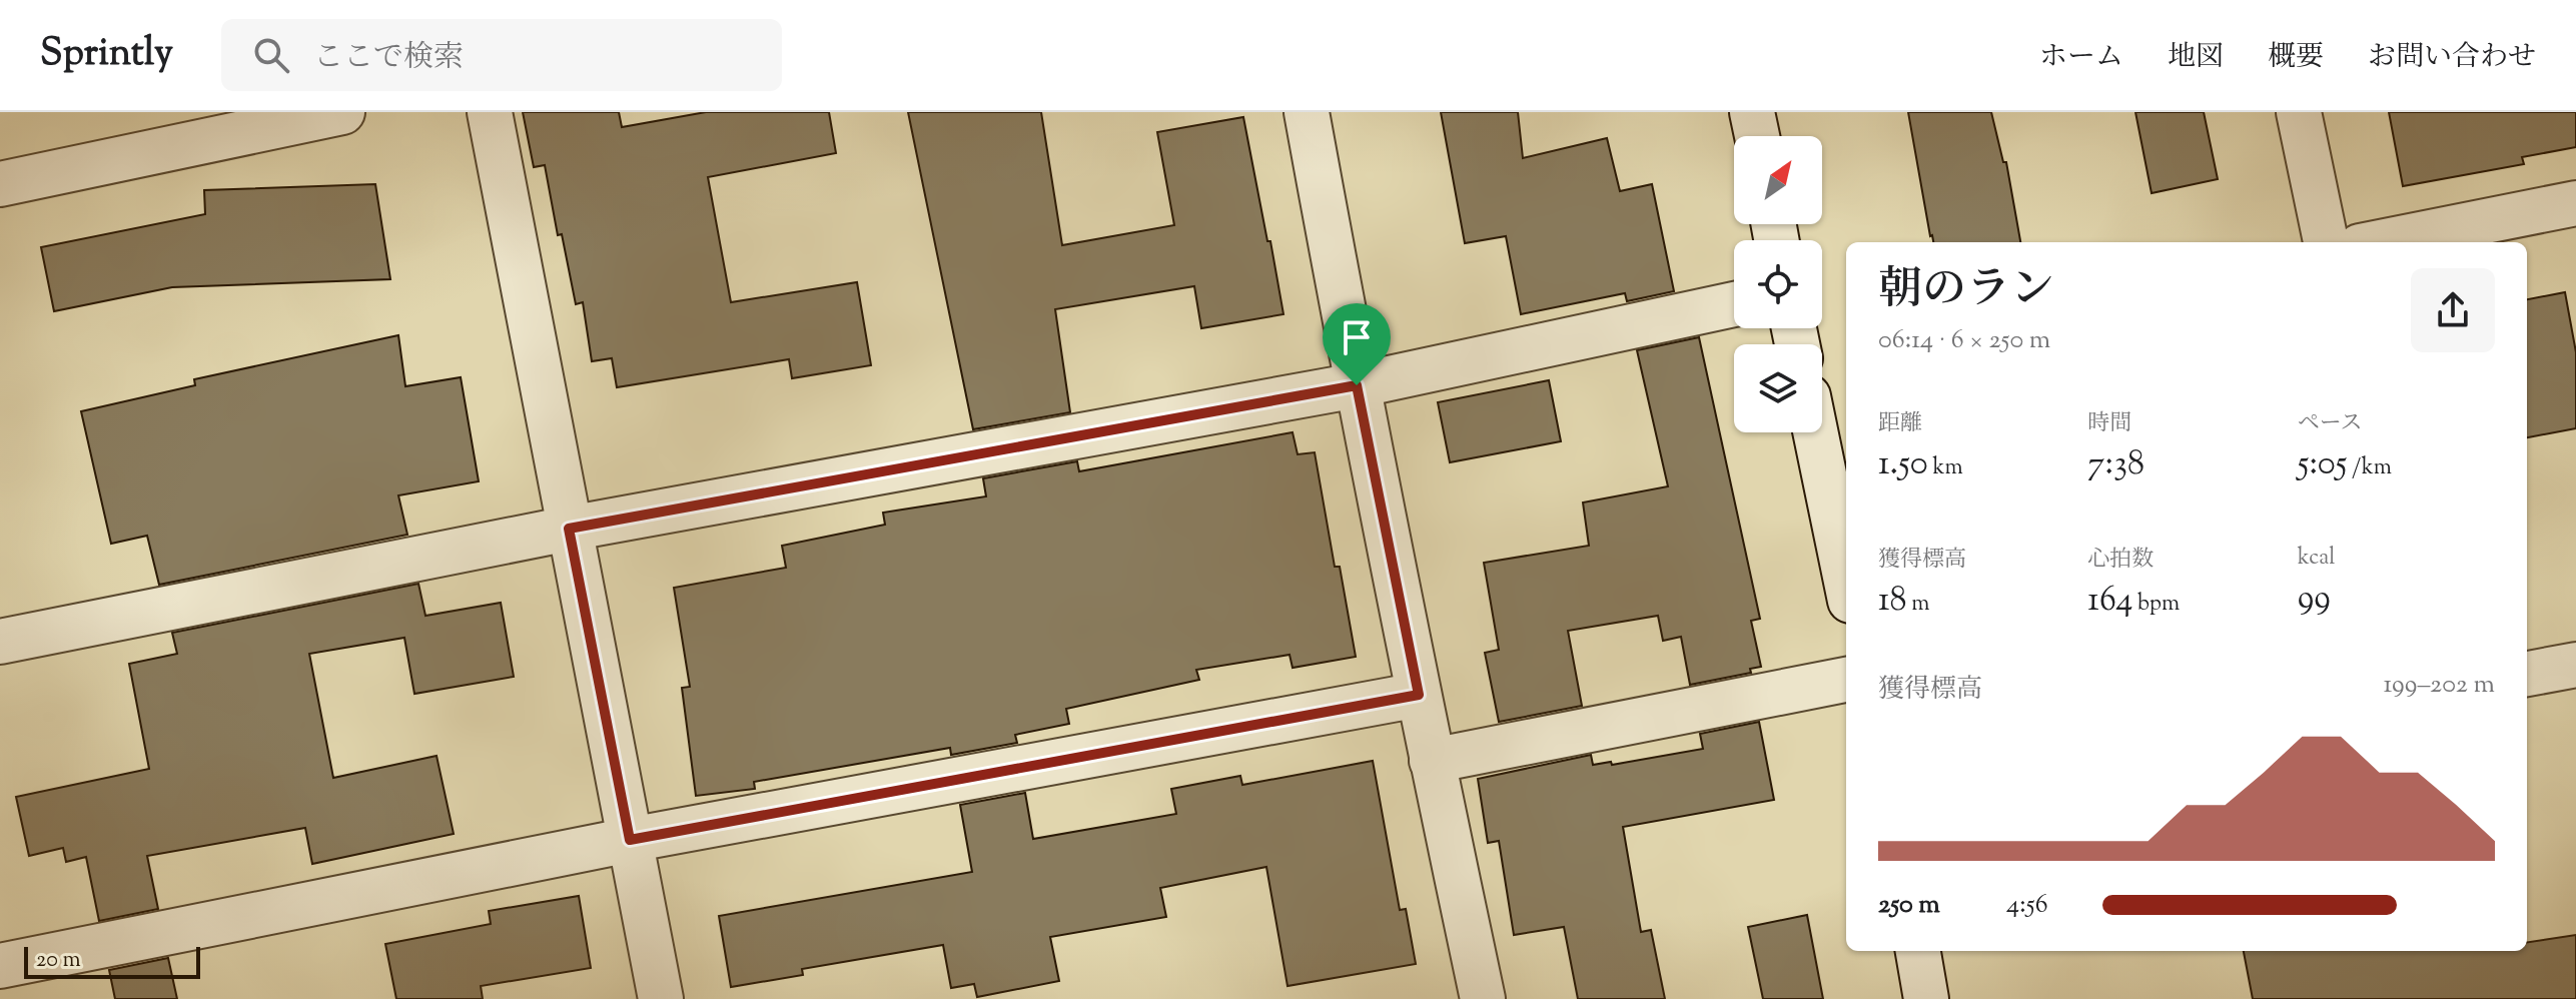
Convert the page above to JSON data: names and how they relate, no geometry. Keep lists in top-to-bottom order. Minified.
{"scale_bar":"20 m","north":"top right","page":{"header":"Sprintly","search":"ここで検索","nav":["ホーム","地図","概要","お問い合わせ"],"heading":["朝のラン","06:14 · 6 × 250 m"],"stats":[["距離","1.50 km"],["時間","7:38"],["ペース","5:05 /km"],["獲得標高","18 m"],["心拍数","164 bpm"],["kcal","99"]],"chart":["獲得標高","199–202 m"],"list":[{"name":"250 m","note":"4:56"}],"scale":"20 m"}}
